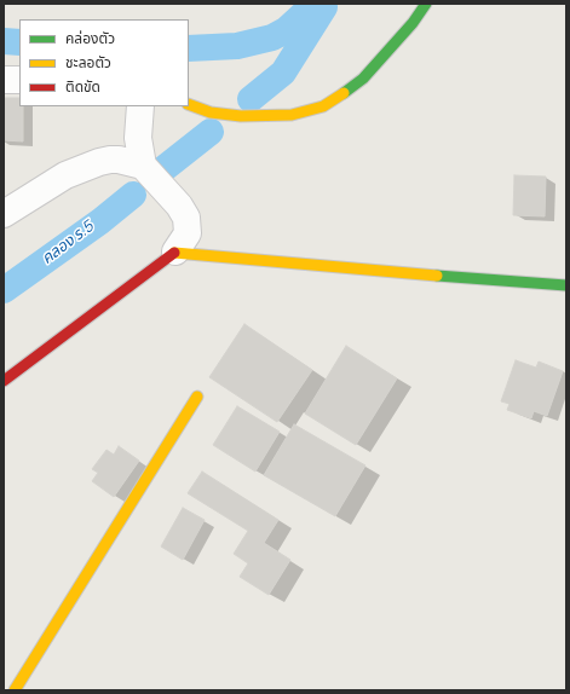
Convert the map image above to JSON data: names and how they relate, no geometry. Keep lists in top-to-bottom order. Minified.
{"water":["คลอง ร.5"],"legend":["คล่องตัว","ชะลอตัว","ติดขัด"]}
